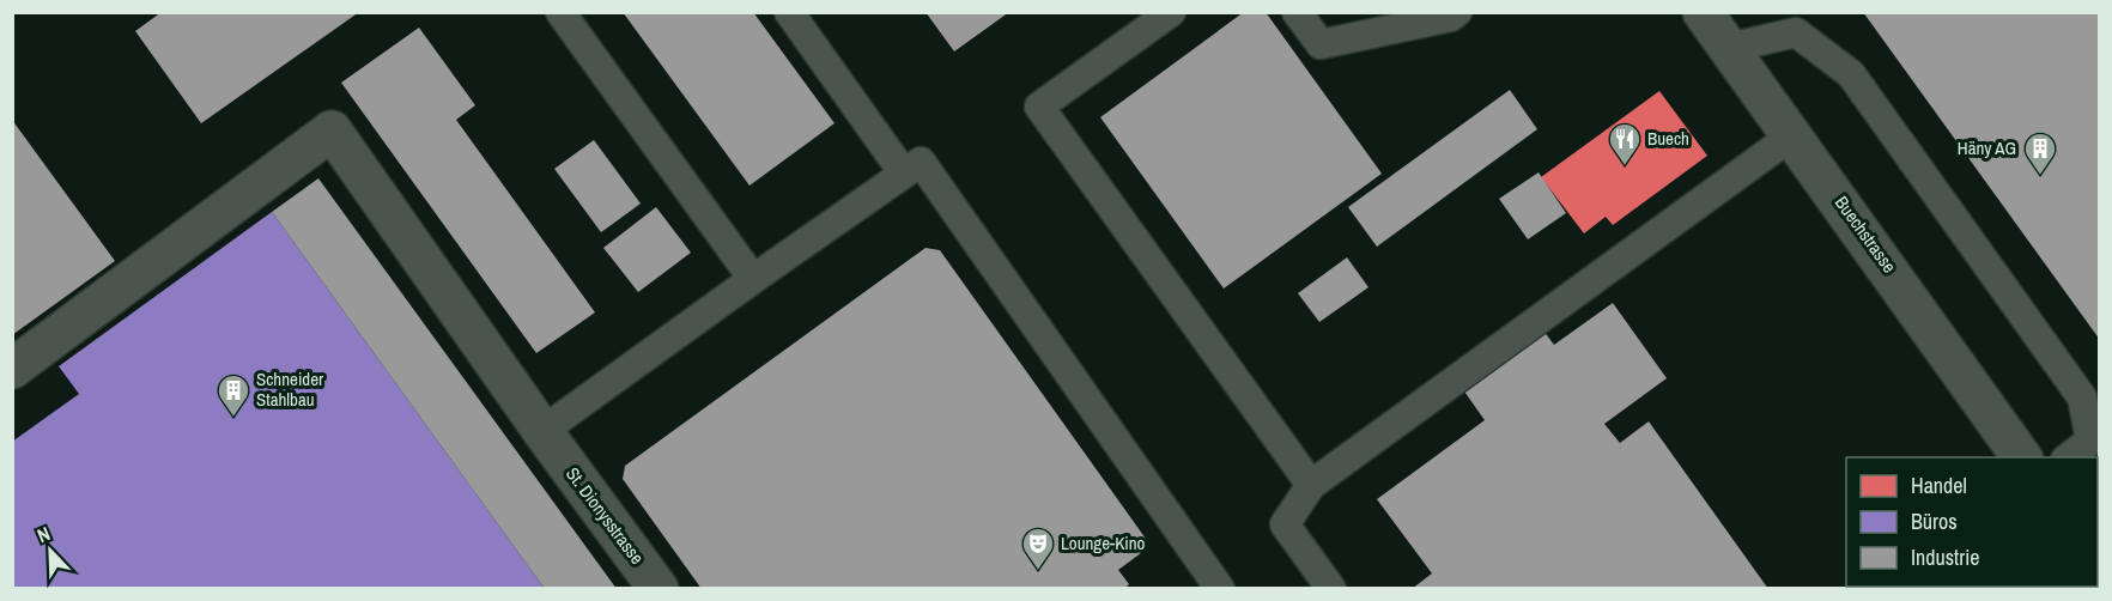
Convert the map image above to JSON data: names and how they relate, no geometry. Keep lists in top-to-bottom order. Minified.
{"streets":{"street":["Buechstrasse","St. Dionysstrasse"]},"places":{"restaurant":["Buech"],"building":["Häny AG","Schneider Stahlbau"],"theatre":["Lounge-Kino"]},"legend":["Handel","Büros","Industrie"],"north":"top left"}
